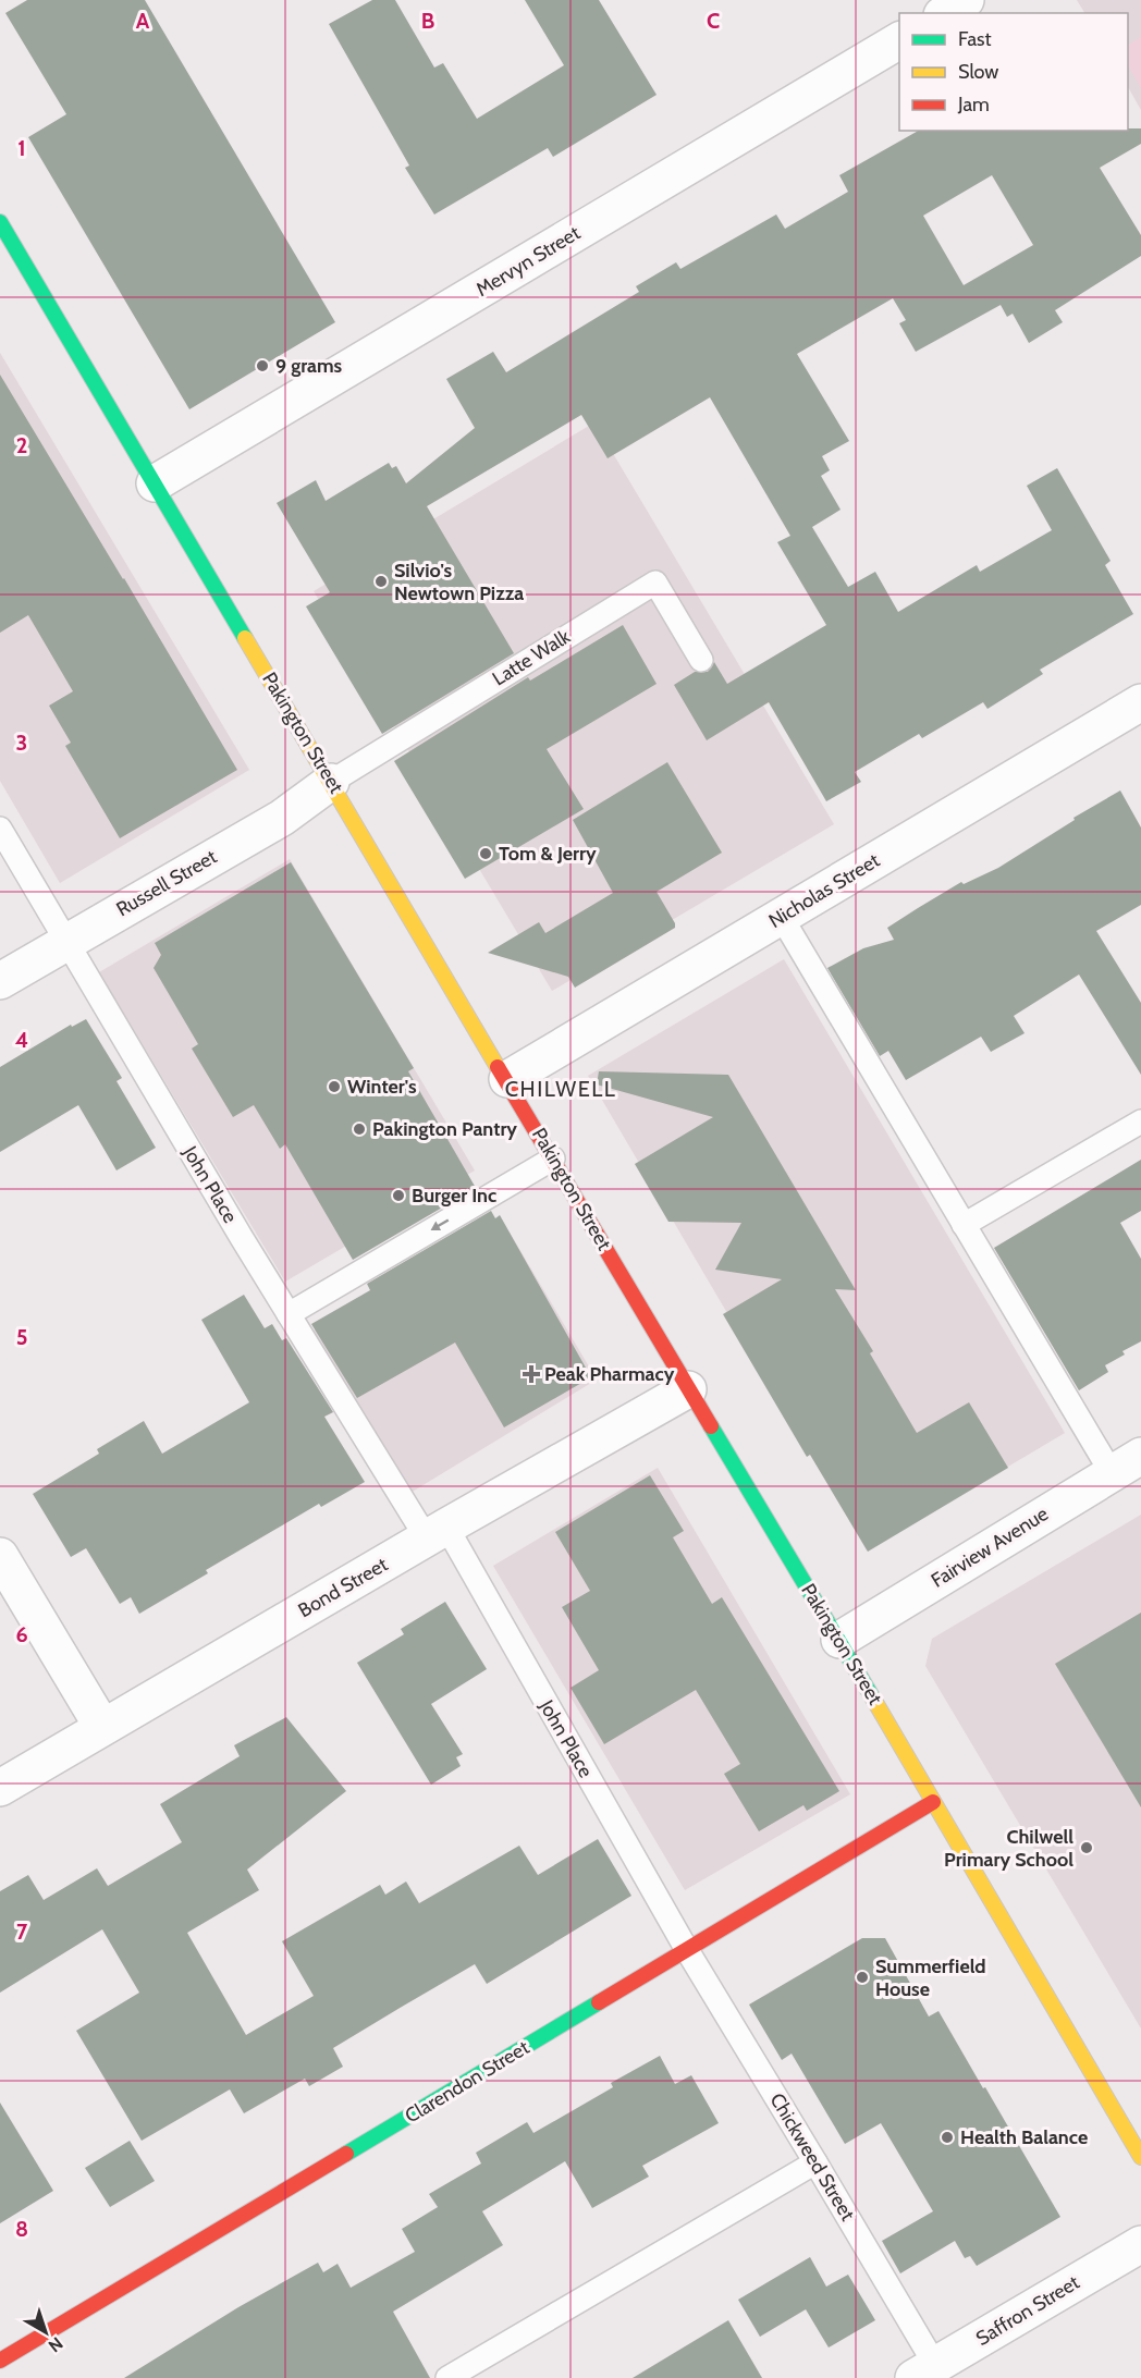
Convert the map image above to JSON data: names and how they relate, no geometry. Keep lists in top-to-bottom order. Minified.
{"streets":{"street":["Mervyn Street","Pakington Street","Russell Street","Nicholas Street","Fairview Avenue","Bond Street","Clarendon Street","Saffron Street"],"lane":["Latte Walk","John Place","Chickweed Street"]},"crossings":[["Mervyn Street","Pakington Street"],["Latte Walk","Pakington Street"],["Latte Walk","Russell Street"],["Pakington Street","Russell Street"],["Pakington Street","Nicholas Street"],["Pakington Street","Fairview Avenue"],["Pakington Street","Bond Street"],["Pakington Street","Clarendon Street"],["Russell Street","John Place"],["John Place","Bond Street"],["John Place","Clarendon Street"],["John Place","Chickweed Street"],["Clarendon Street","Chickweed Street"],["Chickweed Street","Saffron Street"]],"districts":["CHILWELL"],"places":{"other":["9 grams","Silvio's Newtown Pizza","Tom & Jerry","Winter's","Pakington Pantry","Burger Inc","Chilwell Primary School","Summerfield House","Health Balance"],"health":["Peak Pharmacy"]},"legend":["Fast","Slow","Jam"],"north":"bottom right","grid":{"columns":["A","B","C"],"rows":["1","2","3","4","5","6","7","8"]}}
